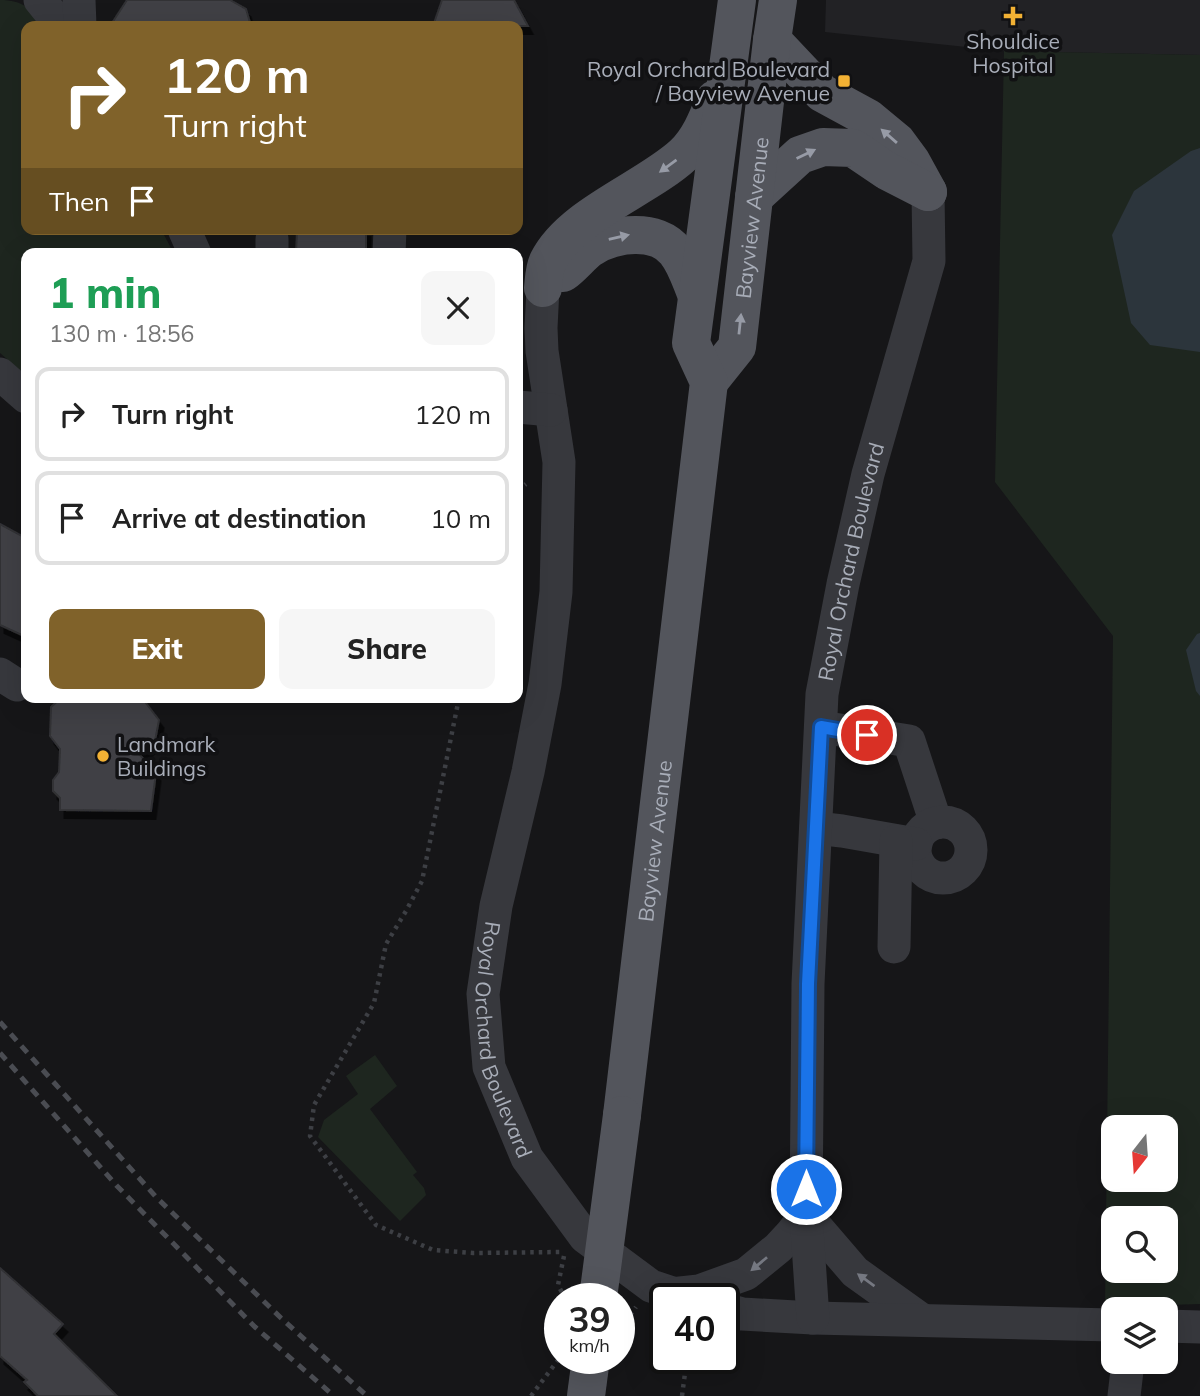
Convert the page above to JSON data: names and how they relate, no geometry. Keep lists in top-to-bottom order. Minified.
{"streets":{"main road":["Bayview Avenue"],"street":["Royal Orchard Boulevard"]},"places":{"health":["Shouldice Hospital"],"transit":["Royal Orchard Boulevard / Bayview Avenue"],"other":["Landmark Buildings"]},"north":"bottom","page":{"turn":["120 m","Turn right"],"then":"Then","heading":["1 min","130 m · 18:56"],"list":[{"name":"Turn right","value":"120 m"},{"name":"Arrive at destination","value":"10 m"}],"buttons":["Exit","Share"],"speed":"39 km/h","limit":"40"}}
